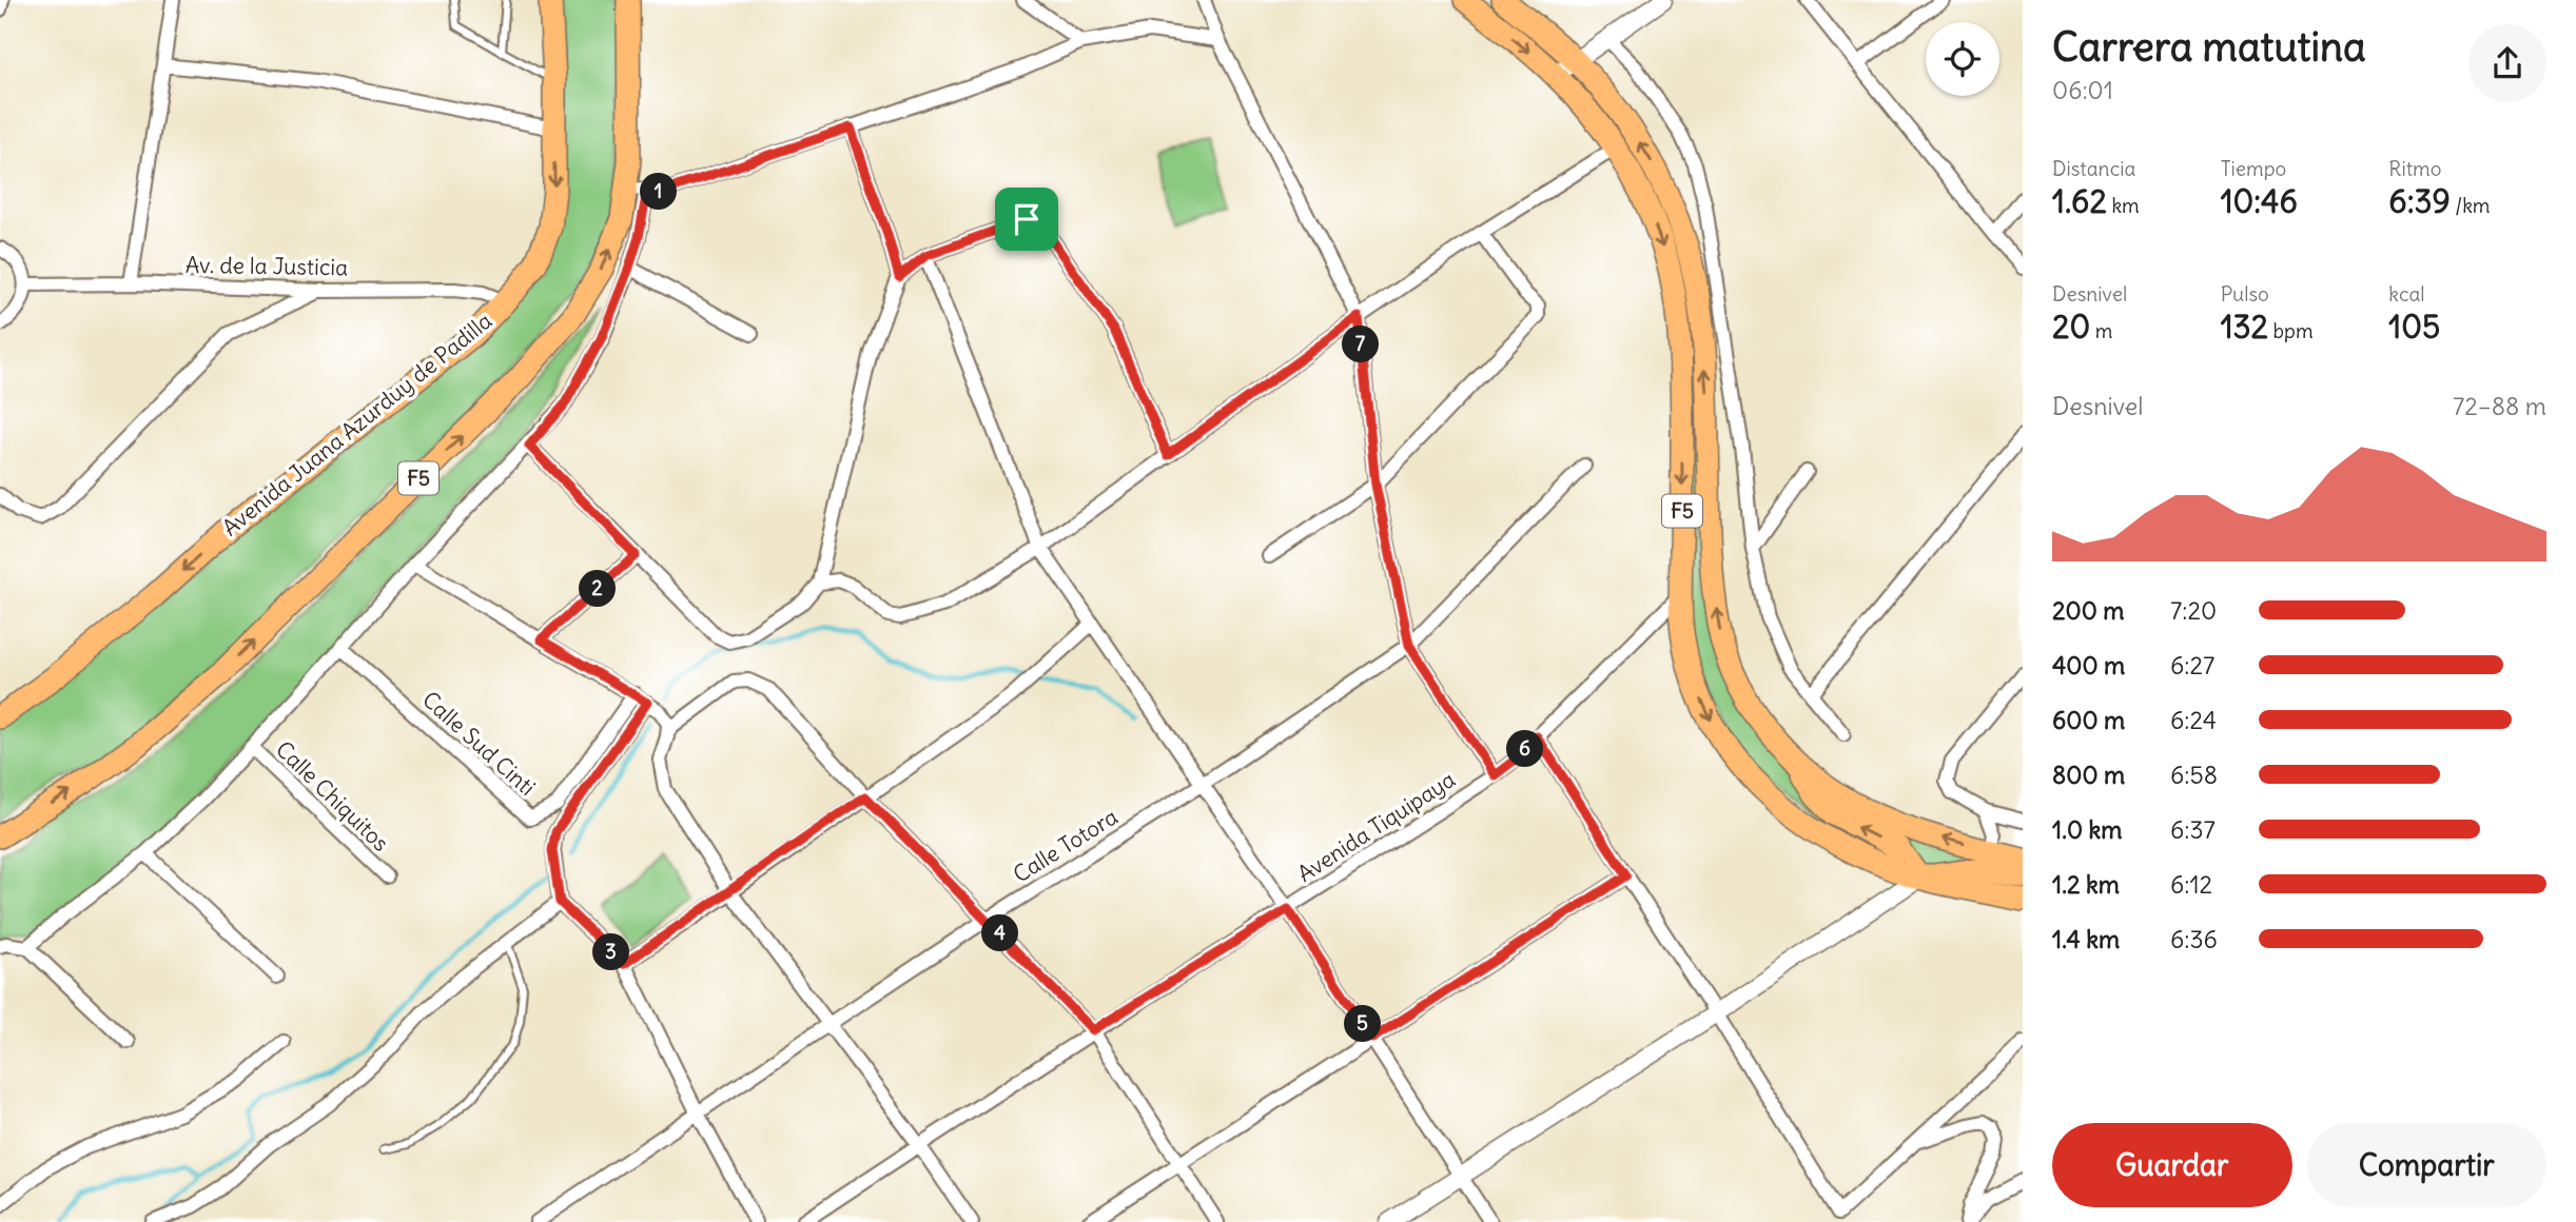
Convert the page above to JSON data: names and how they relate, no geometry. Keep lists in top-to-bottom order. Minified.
{"streets":{"highway":["Avenida Juana Azurduy de Padilla","F5"],"street":["Av. de la Justicia","Calle Sud Cinti","Calle Chiquitos","Avenida Tiquipaya","Calle Totora"]},"crossings":[["Av. de la Justicia","Avenida Juana Azurduy de Padilla"],["F5","Avenida Tiquipaya"]],"page":{"heading":["Carrera matutina","06:01"],"stats":[["Distancia","1.62 km"],["Tiempo","10:46"],["Ritmo","6:39 /km"],["Desnivel","20 m"],["Pulso","132 bpm"],["kcal","105"]],"pins":["1","7","2","6","4","3","5"],"chart":["Desnivel","72–88 m"],"list":[{"name":"200 m","note":"7:20"},{"name":"400 m","note":"6:27"},{"name":"600 m","note":"6:24"},{"name":"800 m","note":"6:58"},{"name":"1.0 km","note":"6:37"},{"name":"1.2 km","note":"6:12"},{"name":"1.4 km","note":"6:36"}],"buttons":["Guardar","Compartir"]}}
